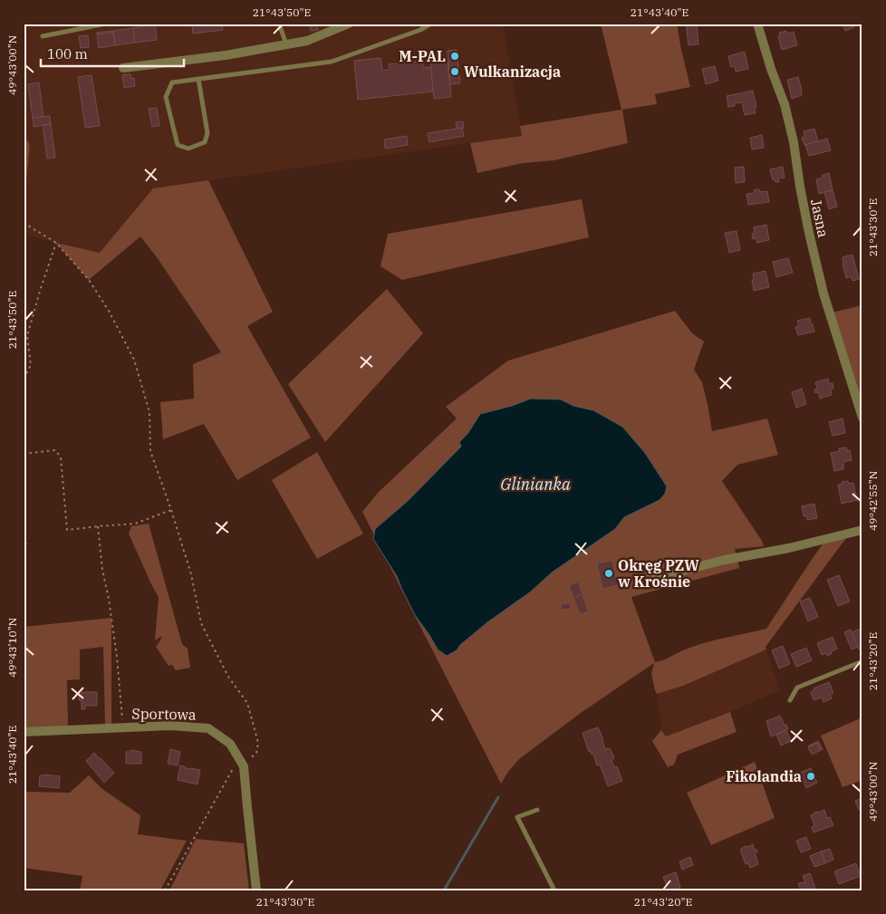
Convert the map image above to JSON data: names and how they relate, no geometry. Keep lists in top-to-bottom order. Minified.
{"streets":{"street":["Jasna","Sportowa"]},"water":["Glinianka"],"places":["M-PAL","Wulkanizacja","Okręg PZW w Krośnie","Fikolandia"],"scale_bar":"100 m","coordinates":["21°43'50\"E","21°43'40\"E","49°43'00\"N","21°43'30\"E","49°42'55\"N","49°43'10\"N","21°43'20\"E"]}
